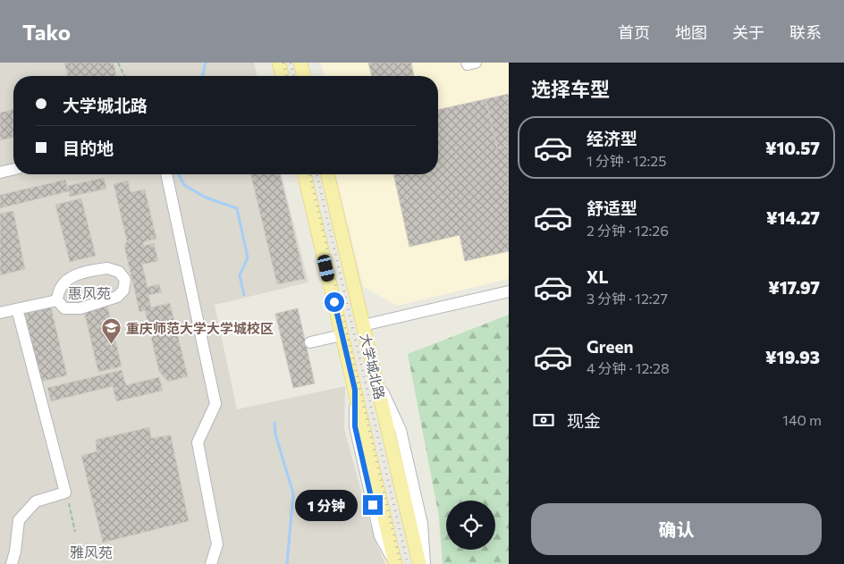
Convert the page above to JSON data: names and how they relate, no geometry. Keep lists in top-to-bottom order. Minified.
{"streets":{"main road":["大学城北路"]},"districts":["惠风苑","雅风苑"],"places":{"school or university":["重庆师范大学大学城校区"]},"page":{"header":"Tako","nav":["首页","地图","关于","联系"],"heading":"选择车型","banner":["大学城北路","目的地"],"list":[{"name":"经济型","note":"1 分钟 · 12:25","value":"¥10.57"},{"name":"舒适型","note":"2 分钟 · 12:26","value":"¥14.27"},{"name":"XL","note":"3 分钟 · 12:27","value":"¥17.97"},{"name":"Green","note":"4 分钟 · 12:28","value":"¥19.93"}],"pay":["现金","140 m"],"bubble":"1 分钟","buttons":"确认"}}
